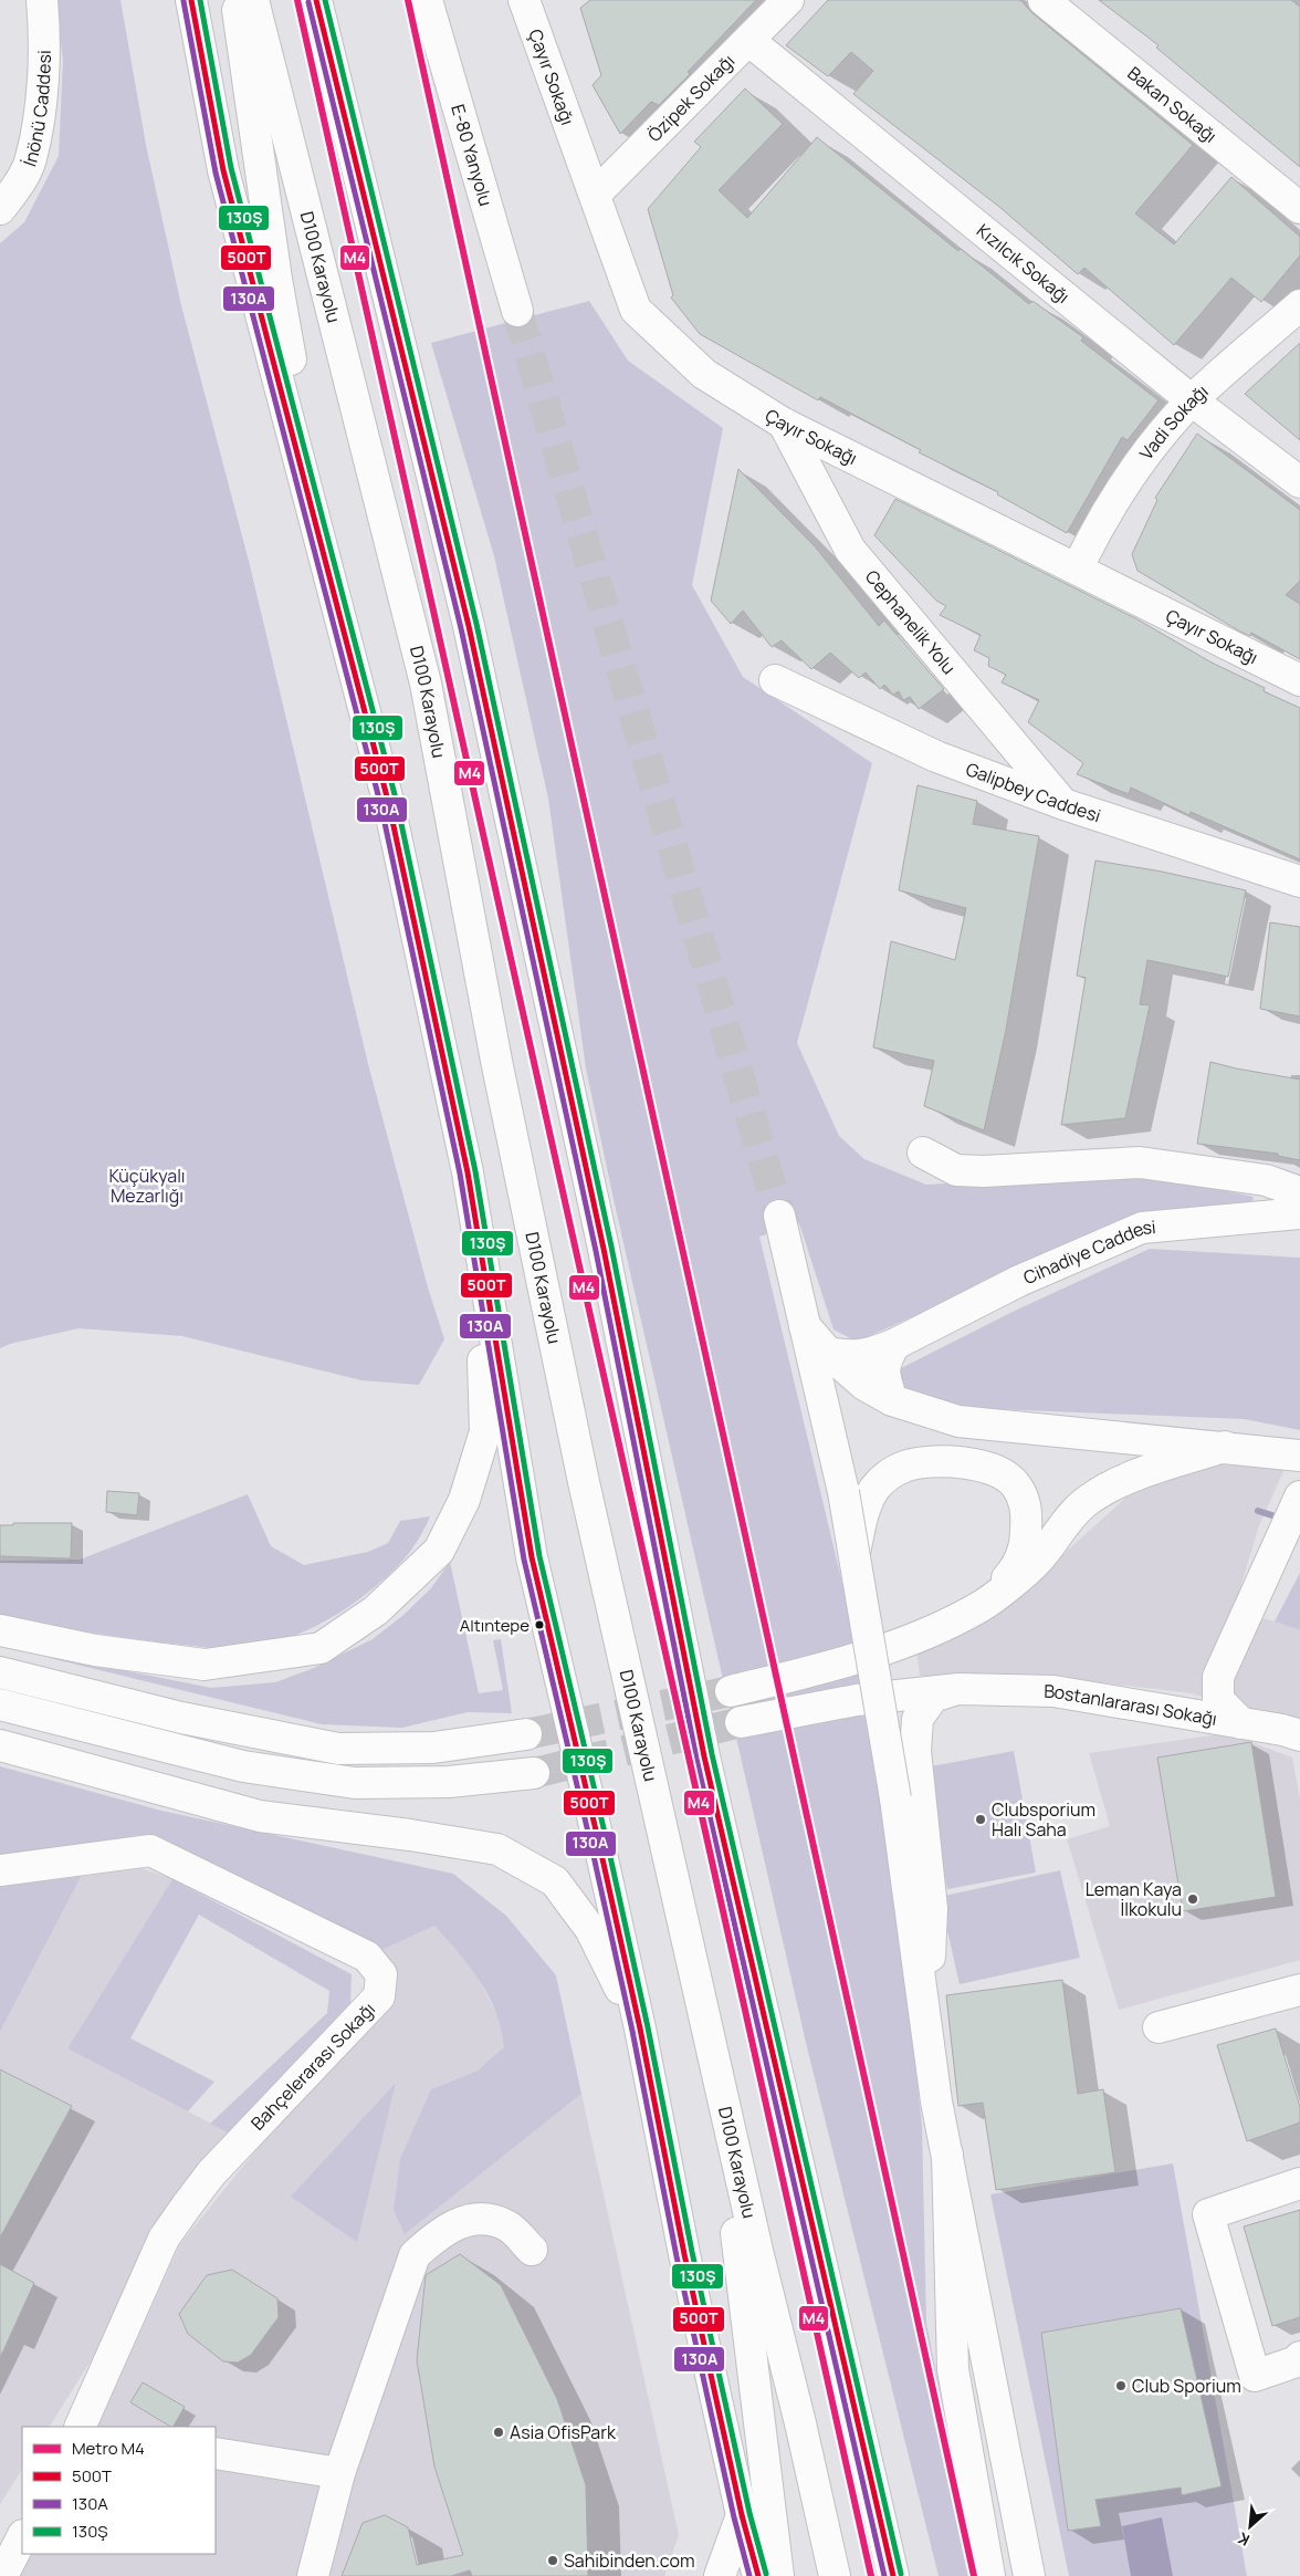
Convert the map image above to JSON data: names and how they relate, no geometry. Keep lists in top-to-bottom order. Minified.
{"streets":{"main road":["Çayır Sokağı","Özipek Sokağı","Bakan Sokağı","İnönü Caddesi","E-80 Yanyolu","Kızılcık Sokağı","D100 Karayolu","Vadi Sokağı","Cephanelik Yolu","Galipbey Caddesi","Cihadiye Caddesi","Bostanlararası Sokağı","Bahçelerarası Sokağı"]},"crossings":[["Çayır Sokağı","Özipek Sokağı"],["Çayır Sokağı","Vadi Sokağı"],["Çayır Sokağı","Cephanelik Yolu"],["Özipek Sokağı","Kızılcık Sokağı"],["Kızılcık Sokağı","Vadi Sokağı"],["Cephanelik Yolu","Galipbey Caddesi"]],"parks":["Küçükyalı Mezarlığı"],"places":["Altıntepe","Clubsporium Halı Saha","Leman Kaya İlkokulu","Club Sporium","Asia OfisPark","Sahibinden.com"],"lines":["metro line M4","transit line 500T","transit line 130Ş","transit line 130A"],"legend":["Metro M4","500T","130A","130Ş"],"north":"bottom left"}
